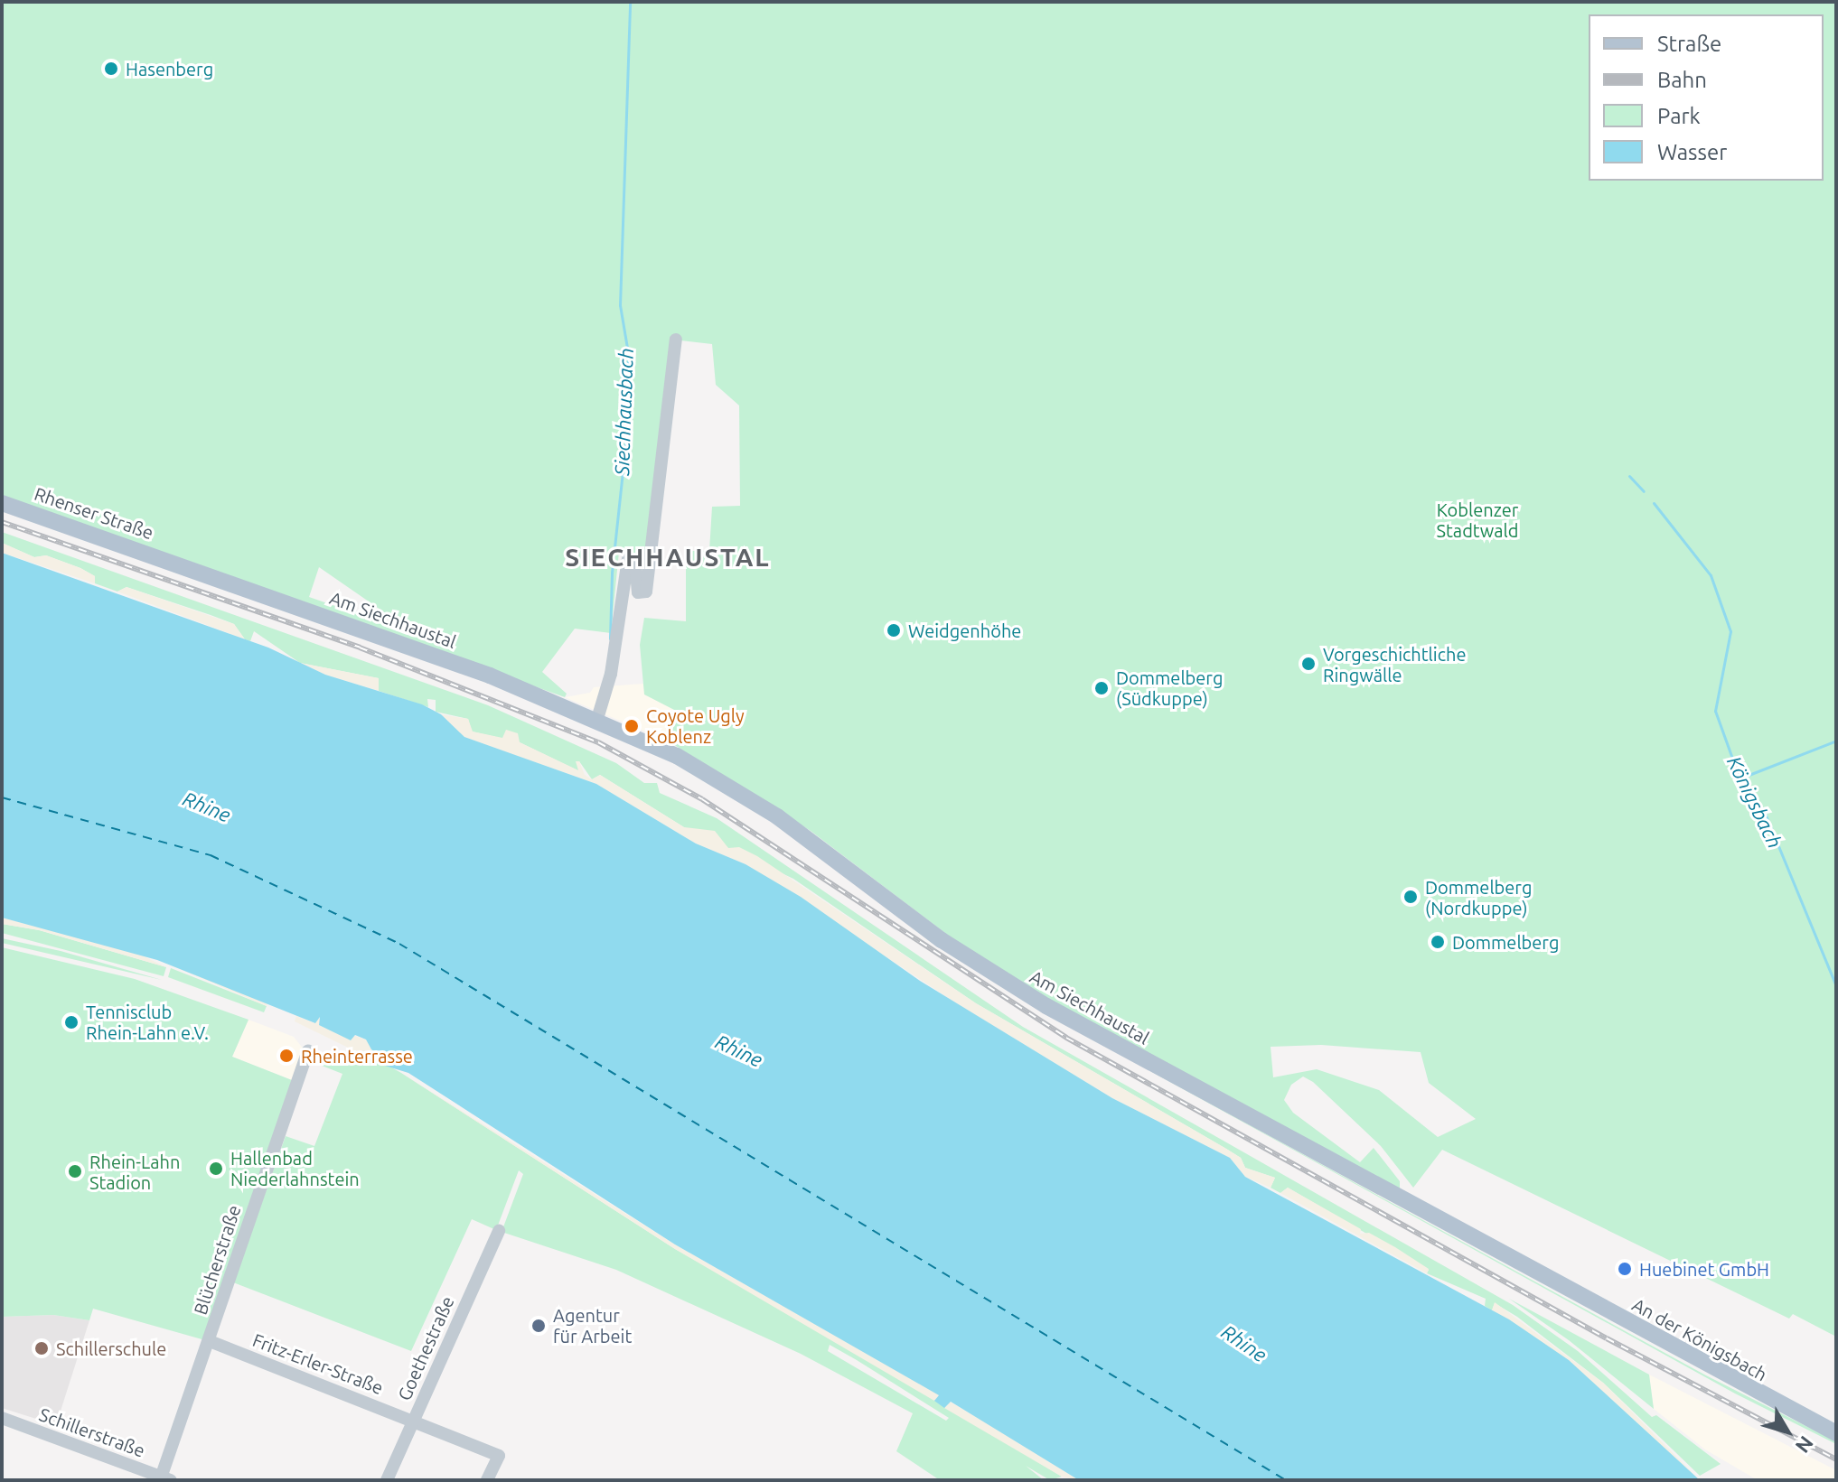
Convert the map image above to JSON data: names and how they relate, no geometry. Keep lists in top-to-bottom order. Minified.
{"streets":{"main road":["Rhenser Straße","Am Siechhaustal","An der Königsbach"],"street":["Blücherstraße","Goethestraße","Fritz-Erler-Straße","Schillerstraße"]},"crossings":[["Rhenser Straße","Am Siechhaustal"],["Am Siechhaustal","An der Königsbach"],["Blücherstraße","Fritz-Erler-Straße"],["Blücherstraße","Schillerstraße"],["Goethestraße","Fritz-Erler-Straße"]],"districts":["SIECHHAUSTAL"],"water":["Siechhausbach","Königsbach","Rhine"],"parks":["Koblenzer Stadtwald"],"places":["Hasenberg","Weidgenhöhe","Vorgeschichtliche Ringwälle","Dommelberg (Südkuppe)","Coyote Ugly Koblenz","Dommelberg (Nordkuppe)","Dommelberg","Tennisclub Rhein-Lahn e.V.","Rheinterrasse","Hallenbad Niederlahnstein","Rhein-Lahn Stadion","Huebinet GmbH","Agentur für Arbeit","Schillerschule"],"legend":["Straße","Bahn","Park","Wasser"],"north":"bottom right"}
